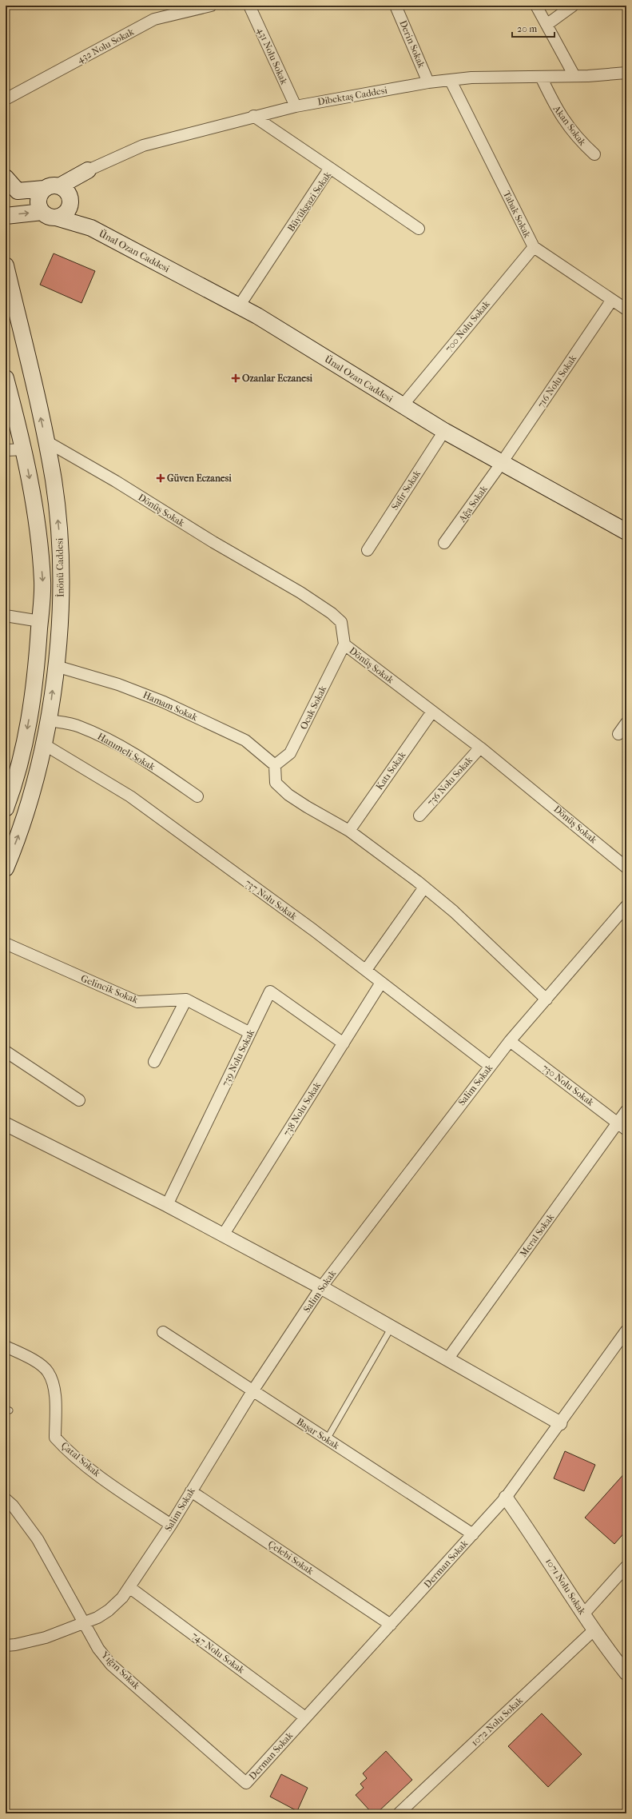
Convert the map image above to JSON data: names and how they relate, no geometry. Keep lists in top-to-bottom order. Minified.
{"streets":{"main road":["Ünal Ozan Caddesi","İnönü Caddesi"],"street":["Derin Sokak","432 Nolu Sokak","431 Nolu Sokak","Dibektaş Caddesi","Akan Sokak","Büyükgazi Sokak","Tabak Sokak","700 Nolu Sokak","716 Nolu Sokak","Safir Sokak","Ağa Sokak","Dönüş Sokak","Hamam Sokak","Ocak Sokak","Hanımeli Sokak","Katı Sokak","736 Nolu Sokak","737 Nolu Sokak","Gelincik Sokak","739 Nolu Sokak","Salim Sokak","730 Nolu Sokak","738 Nolu Sokak","Meral Sokak","Başar Sokak","Çatal Sokak","Çelebi Sokak","Derman Sokak","1071 Nolu Sokak","747 Nolu Sokak","Yığın Sokak","1072 Nolu Sokak"]},"crossings":[["Derin Sokak","Dibektaş Caddesi"],["431 Nolu Sokak","Dibektaş Caddesi"],["Dibektaş Caddesi","Akan Sokak"],["Dibektaş Caddesi","Tabak Sokak"],["Büyükgazi Sokak","Ünal Ozan Caddesi"],["Tabak Sokak","700 Nolu Sokak"],["Tabak Sokak","716 Nolu Sokak"],["Ünal Ozan Caddesi","700 Nolu Sokak"],["Ünal Ozan Caddesi","716 Nolu Sokak"],["Ünal Ozan Caddesi","Safir Sokak"],["Ünal Ozan Caddesi","Ağa Sokak"],["716 Nolu Sokak","Ağa Sokak"],["Dönüş Sokak","İnönü Caddesi"],["Dönüş Sokak","Ocak Sokak"],["Dönüş Sokak","Katı Sokak"],["Dönüş Sokak","736 Nolu Sokak"],["İnönü Caddesi","Hamam Sokak"],["İnönü Caddesi","Hanımeli Sokak"],["İnönü Caddesi","737 Nolu Sokak"],["Hamam Sokak","Ocak Sokak"],["737 Nolu Sokak","Salim Sokak"],["737 Nolu Sokak","738 Nolu Sokak"],["739 Nolu Sokak","738 Nolu Sokak"],["Salim Sokak","730 Nolu Sokak"],["Salim Sokak","Başar Sokak"],["Salim Sokak","Çatal Sokak"],["Salim Sokak","Çelebi Sokak"],["Salim Sokak","747 Nolu Sokak"],["Salim Sokak","Yığın Sokak"],["730 Nolu Sokak","Meral Sokak"],["Başar Sokak","Derman Sokak"],["Çelebi Sokak","Derman Sokak"],["Derman Sokak","1071 Nolu Sokak"],["Derman Sokak","747 Nolu Sokak"],["Derman Sokak","Yığın Sokak"],["1071 Nolu Sokak","1072 Nolu Sokak"]],"places":{"health":["Ozanlar Eczanesi","Güven Eczanesi"]},"scale_bar":"20 m"}
